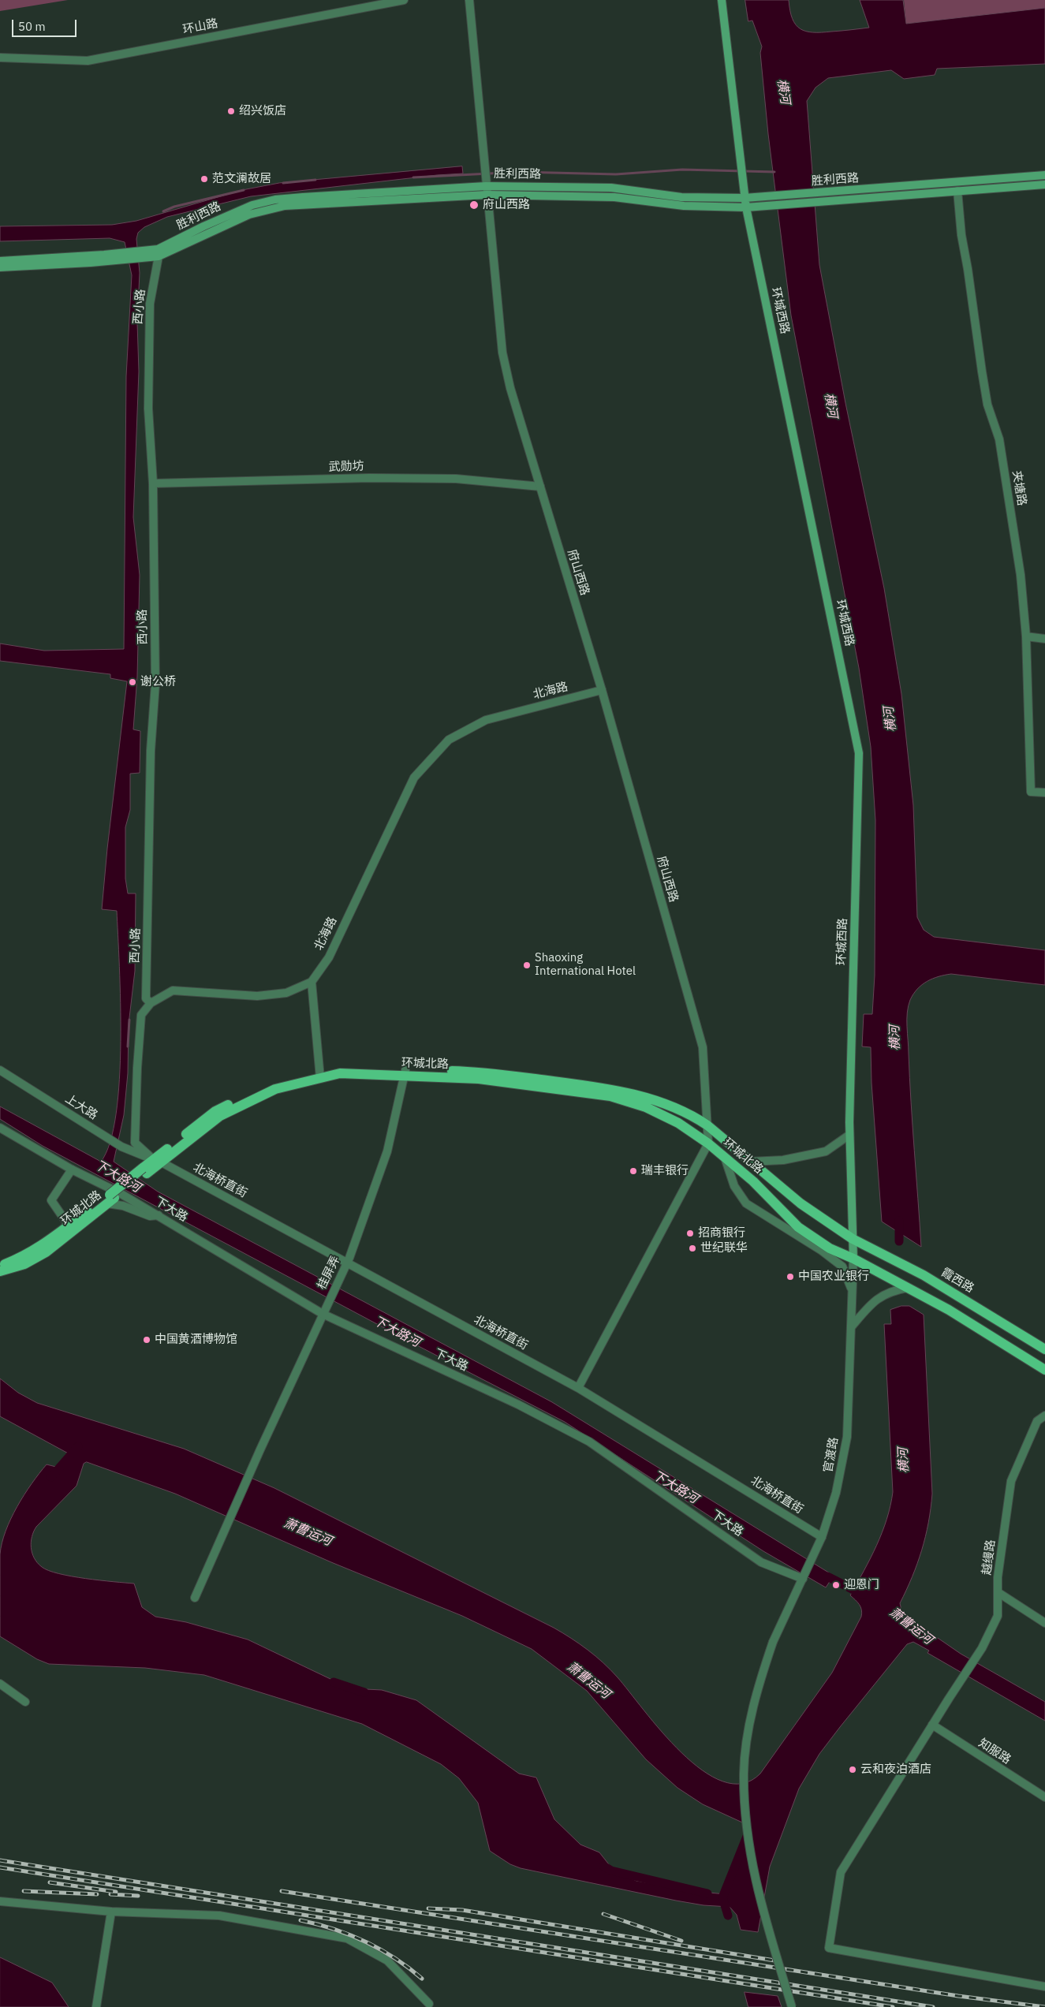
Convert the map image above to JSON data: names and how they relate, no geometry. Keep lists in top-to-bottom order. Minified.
{"streets":{"main road":["胜利西路","环城西路","环城北路","霞西路"],"street":["环山路","西小路","武勋坊","夹塘路","府山西路","北海路","上大路","北海桥直街","下大路","桂屏弄","官渡路","越缦路","知服路"]},"crossings":[["胜利西路","西小路"],["胜利西路","环城西路"],["胜利西路","夹塘路"],["胜利西路","府山西路"],["西小路","武勋坊"],["环城西路","环城北路"],["环城西路","霞西路"],["环城西路","官渡路"],["武勋坊","府山西路"],["府山西路","北海路"],["府山西路","环城北路"],["环城北路","上大路"],["环城北路","北海桥直街"],["环城北路","桂屏弄"],["环城北路","霞西路"],["环城北路","官渡路"],["上大路","北海桥直街"],["北海桥直街","桂屏弄"],["北海桥直街","官渡路"],["下大路","桂屏弄"],["下大路","官渡路"],["越缦路","知服路"]],"water":["横河","下大路河","萧曹运河"],"places":["绍兴饭店","范文澜故居","府山西路","谢公桥","Shaoxing International Hotel","瑞丰银行","招商银行","世纪联华","中国农业银行","中国黄酒博物馆","迎恩门","云和夜泊酒店"],"scale_bar":"50 m"}
